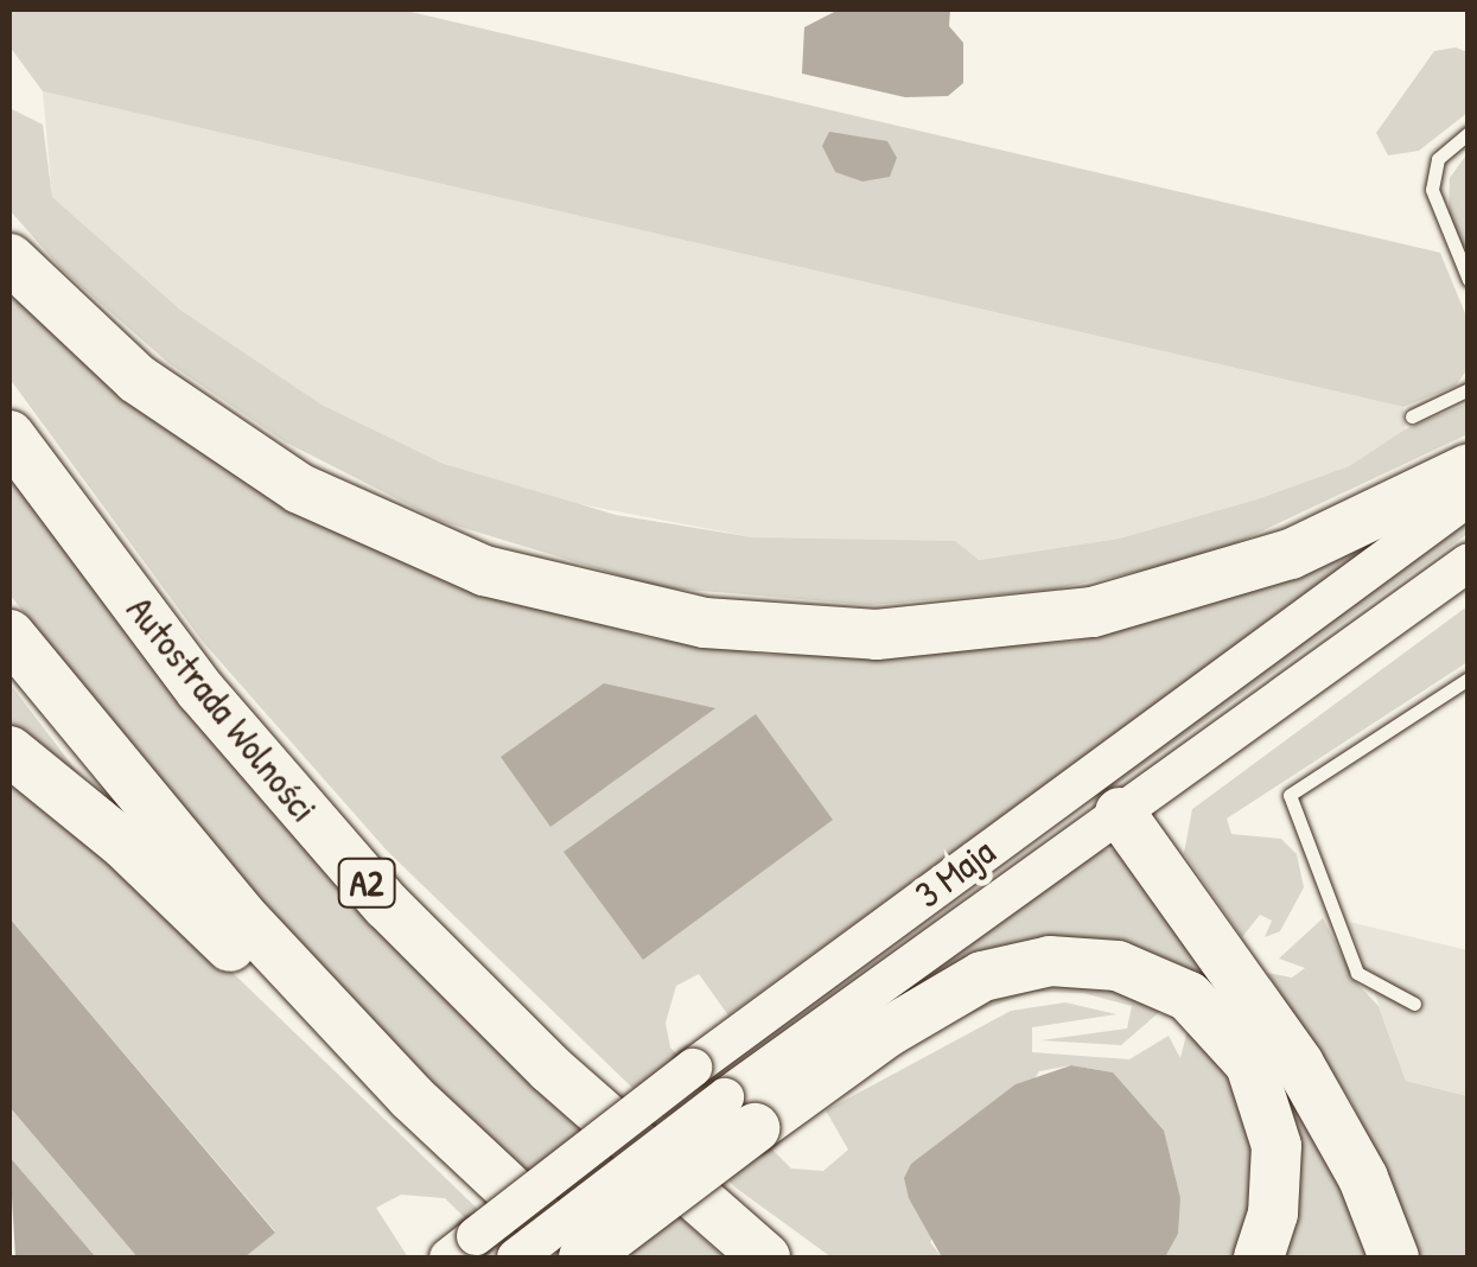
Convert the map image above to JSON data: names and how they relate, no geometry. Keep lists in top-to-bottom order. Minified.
{"streets":{"highway":["Autostrada Wolności","A2"],"main road":["3 Maja"]}}
